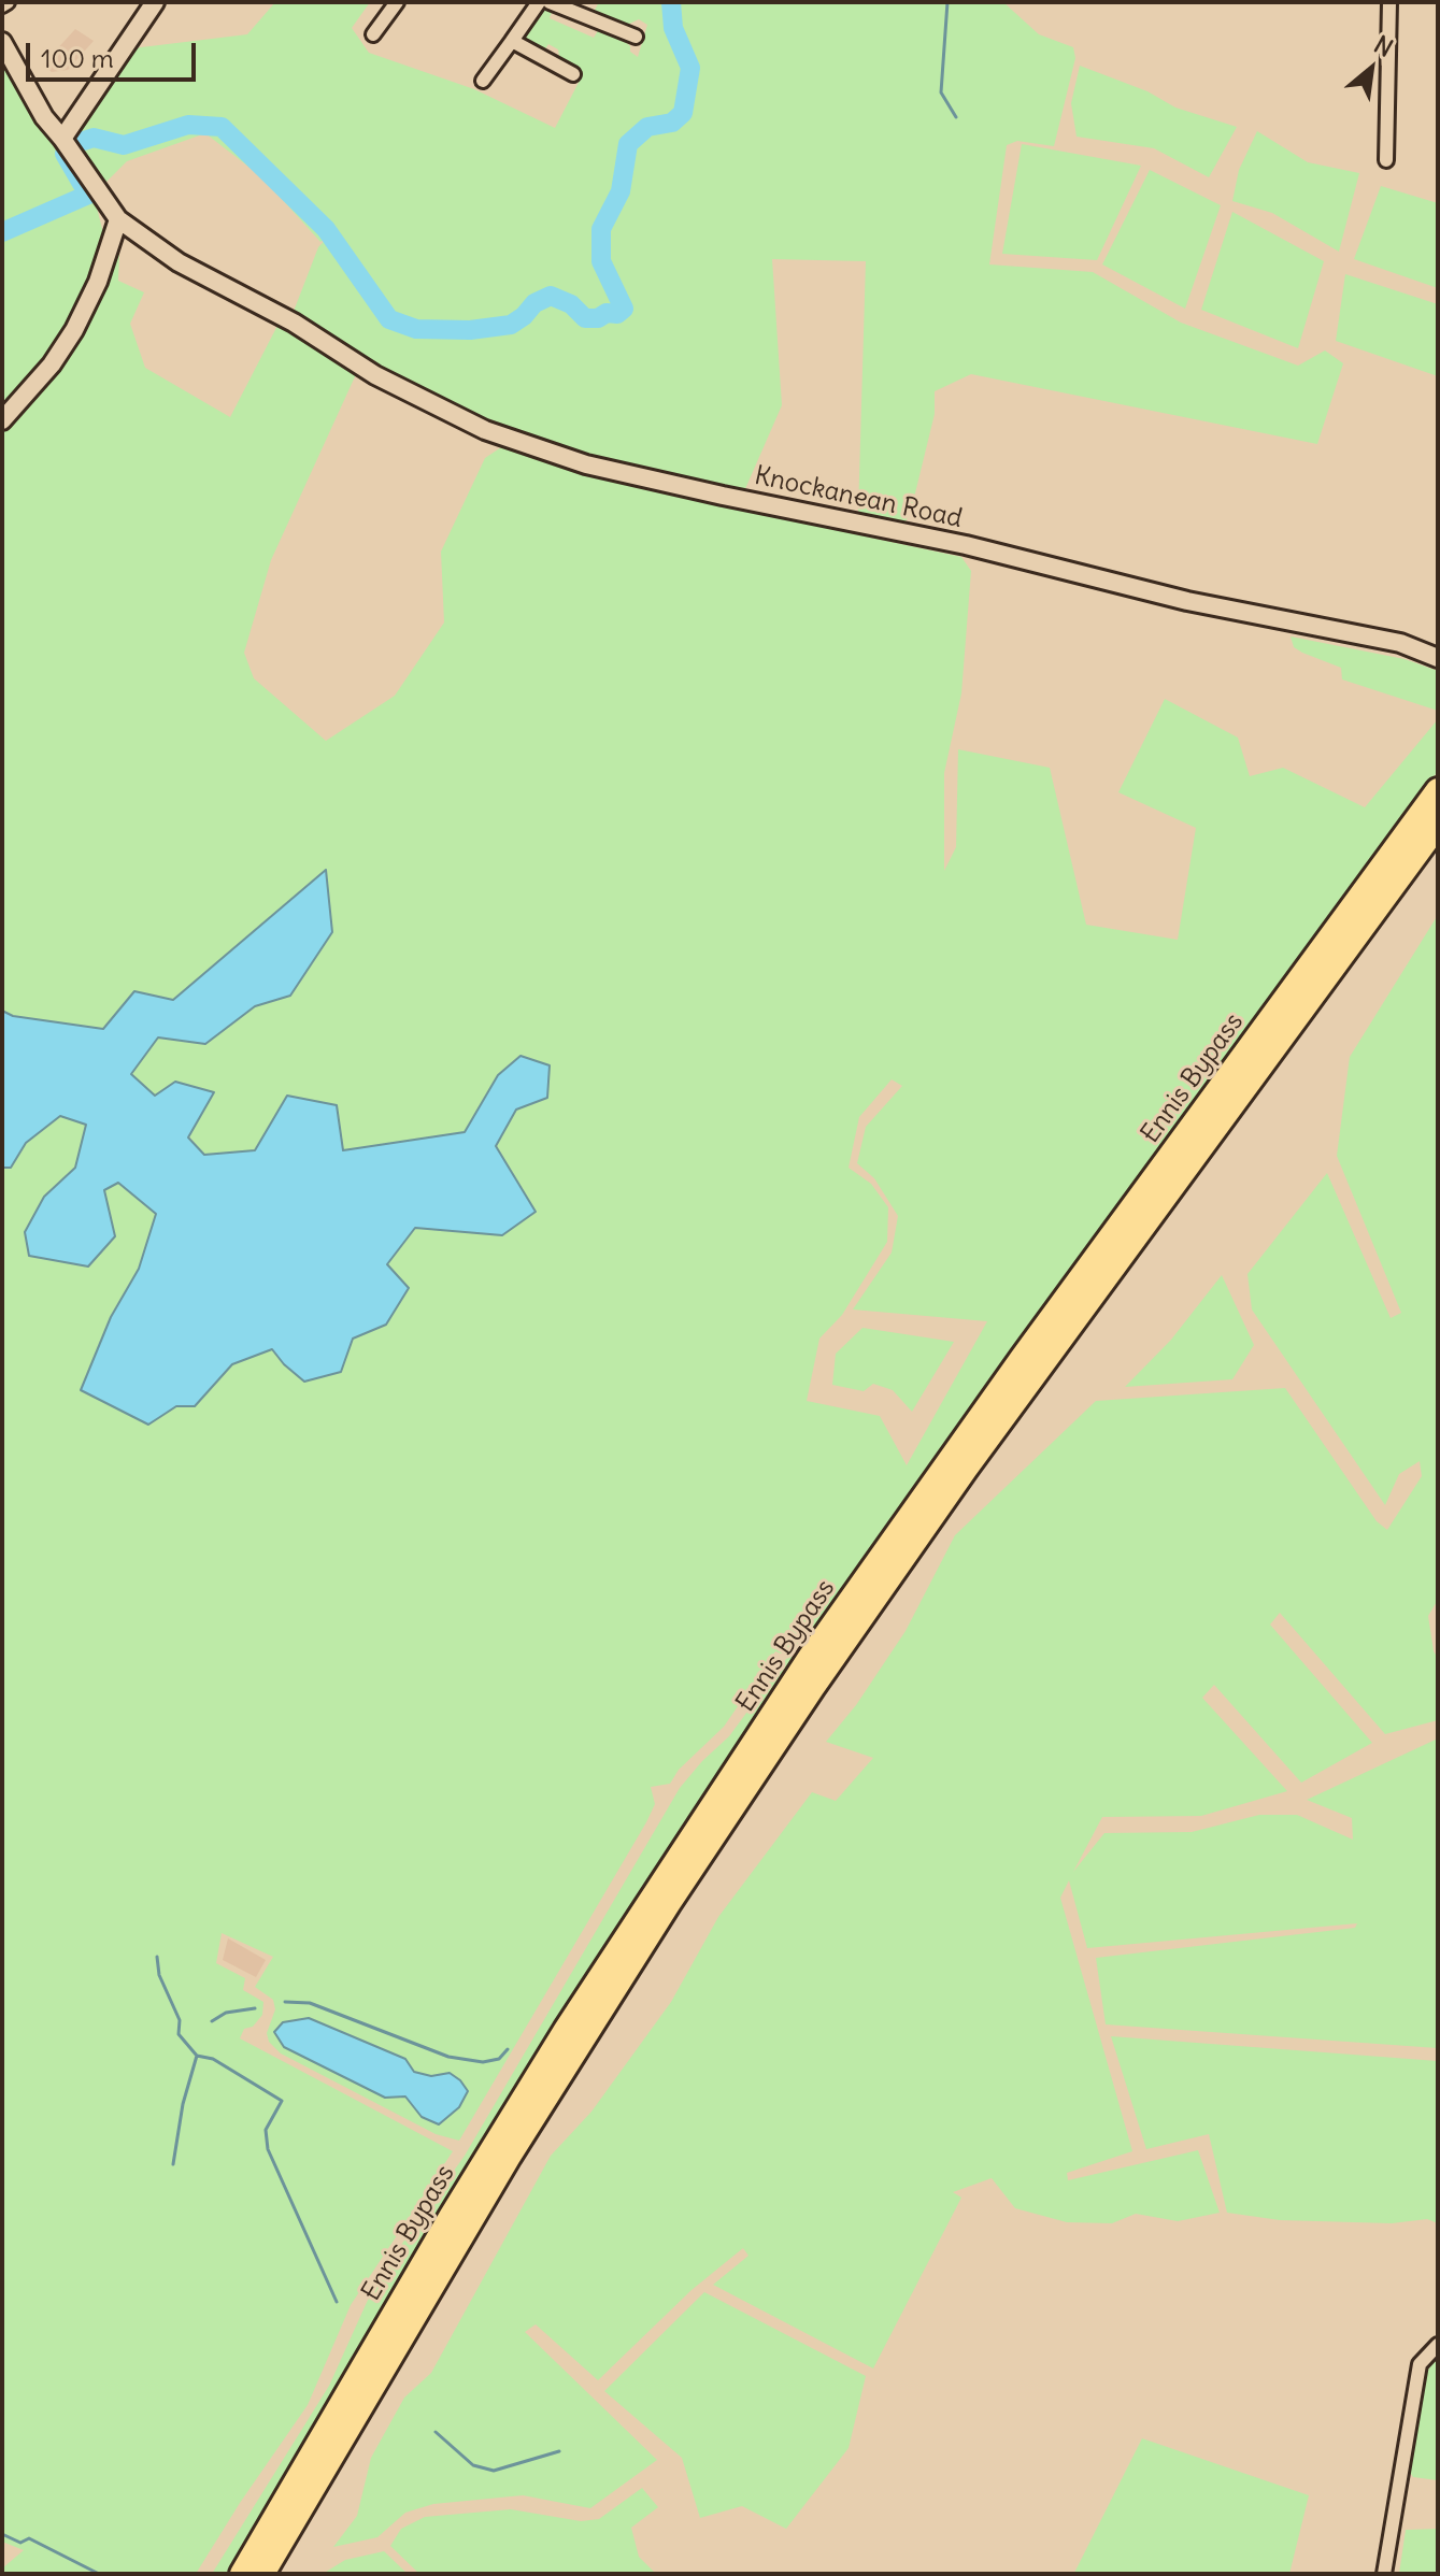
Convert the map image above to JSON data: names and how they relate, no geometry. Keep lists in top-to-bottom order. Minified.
{"streets":{"highway":["Ennis Bypass"],"street":["Knockanean Road"]},"scale_bar":"100 m","north":"top right"}
